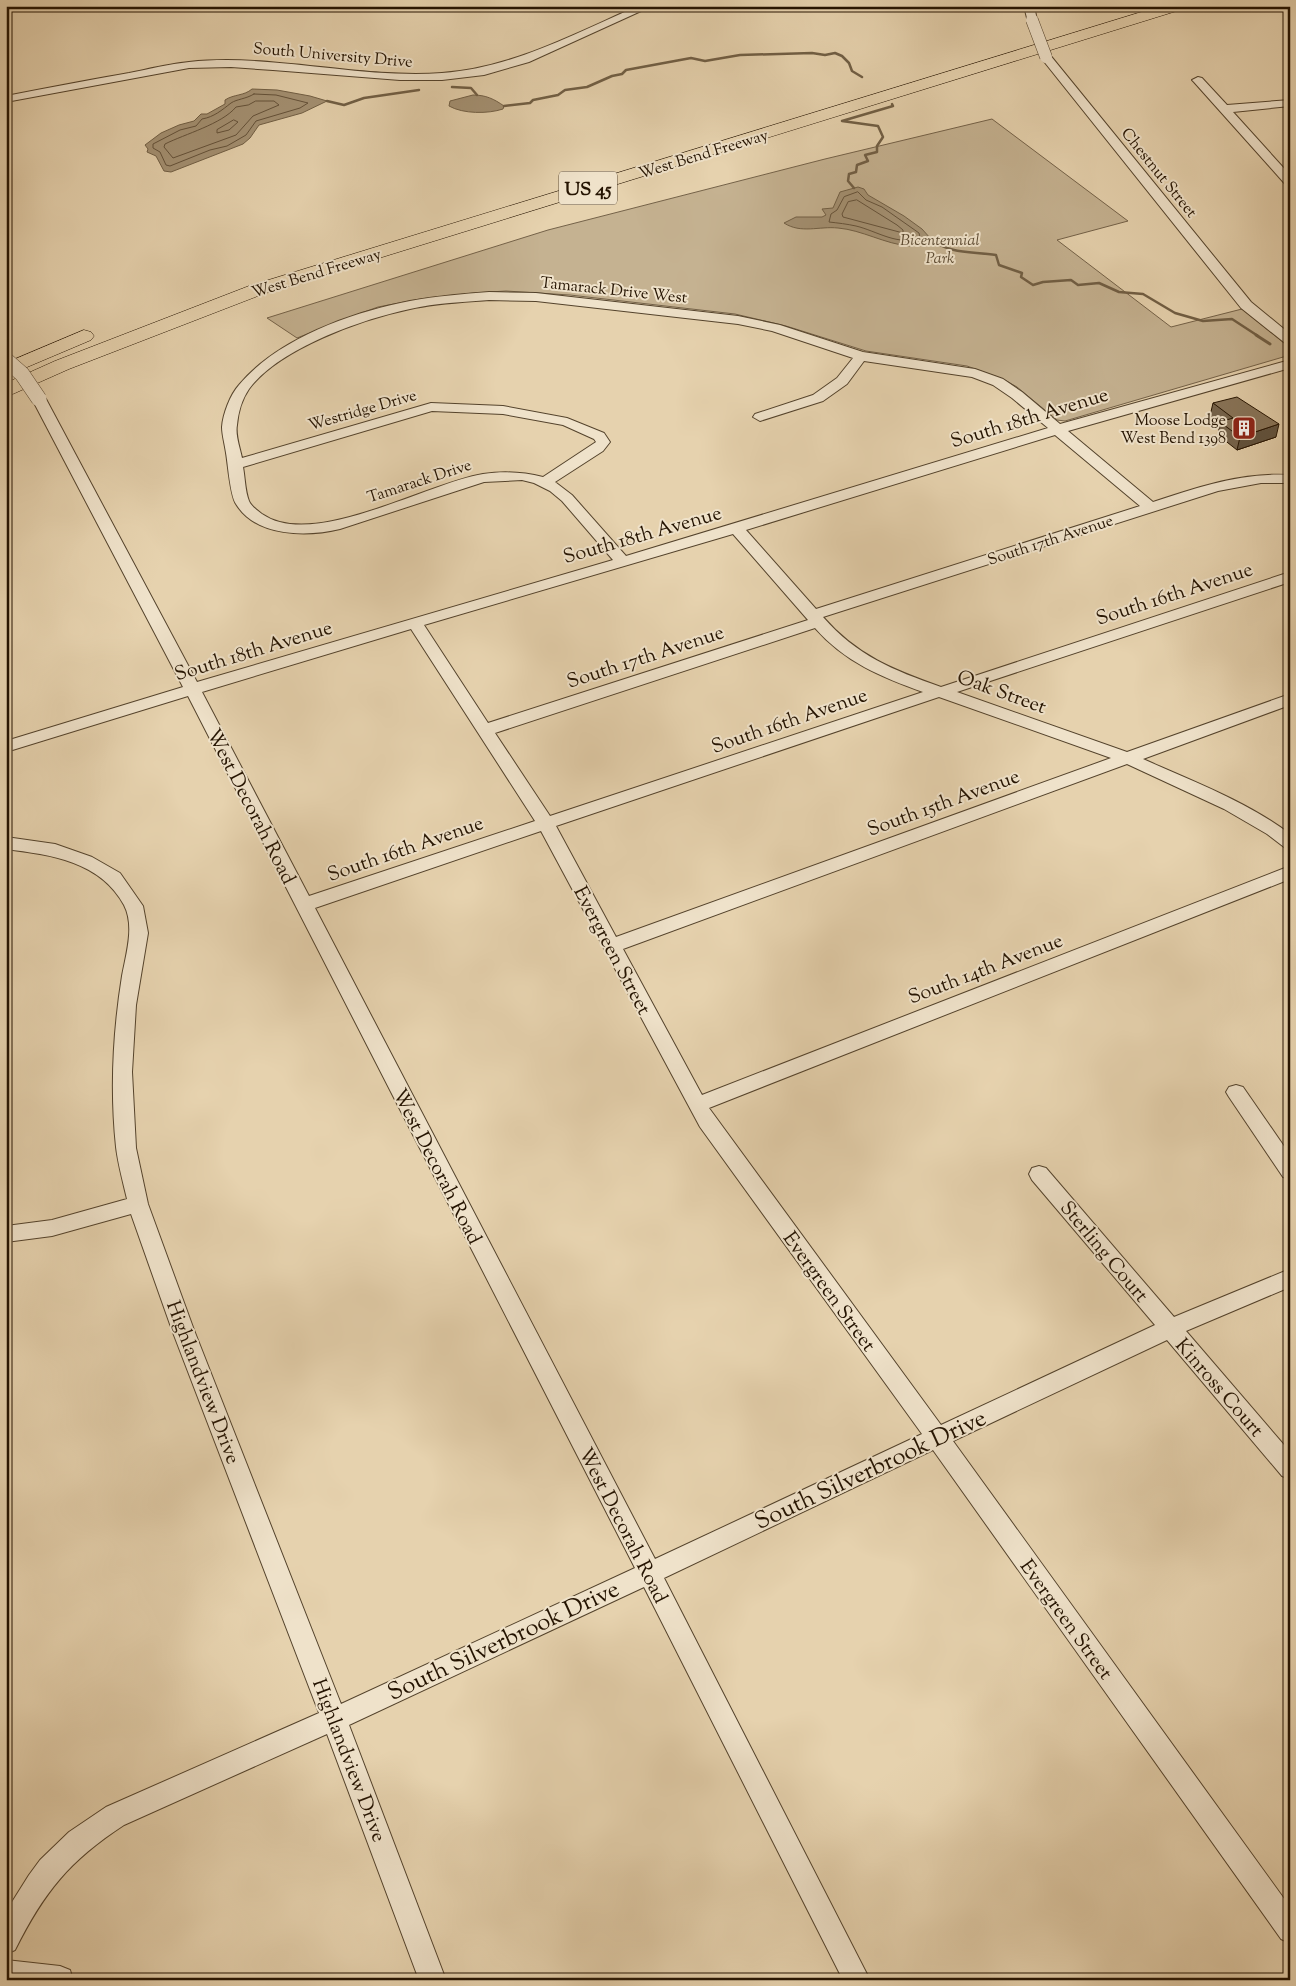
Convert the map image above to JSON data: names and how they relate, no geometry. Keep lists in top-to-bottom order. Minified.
{"streets":{"highway":["West Bend Freeway","US 45"],"street":["South University Drive","Chestnut Street","Tamarack Drive West","Westridge Drive","South 18th Avenue","Tamarack Drive","South 17th Avenue","South 16th Avenue","Oak Street","South 15th Avenue","West Decorah Road","Evergreen Street","South 14th Avenue","Sterling Court","Highlandview Drive","Kinross Court","South Silverbrook Drive"]},"crossings":[["Tamarack Drive West","Westridge Drive"],["Tamarack Drive West","South 18th Avenue"],["Tamarack Drive West","Tamarack Drive"],["Tamarack Drive West","South 17th Avenue"],["Westridge Drive","Tamarack Drive"],["South 18th Avenue","Tamarack Drive"],["South 18th Avenue","Oak Street"],["South 18th Avenue","West Decorah Road"],["South 18th Avenue","Evergreen Street"],["South 17th Avenue","Oak Street"],["South 17th Avenue","Evergreen Street"],["South 16th Avenue","Oak Street"],["South 16th Avenue","West Decorah Road"],["South 16th Avenue","Evergreen Street"],["Oak Street","South 15th Avenue"],["South 15th Avenue","Evergreen Street"],["West Decorah Road","South Silverbrook Drive"],["Evergreen Street","South 14th Avenue"],["Evergreen Street","South Silverbrook Drive"],["Sterling Court","Kinross Court"],["Sterling Court","South Silverbrook Drive"],["Highlandview Drive","South Silverbrook Drive"],["Kinross Court","South Silverbrook Drive"]],"parks":["Bicentennial Park"],"places":{"building":["Moose Lodge West Bend 1398"]}}
